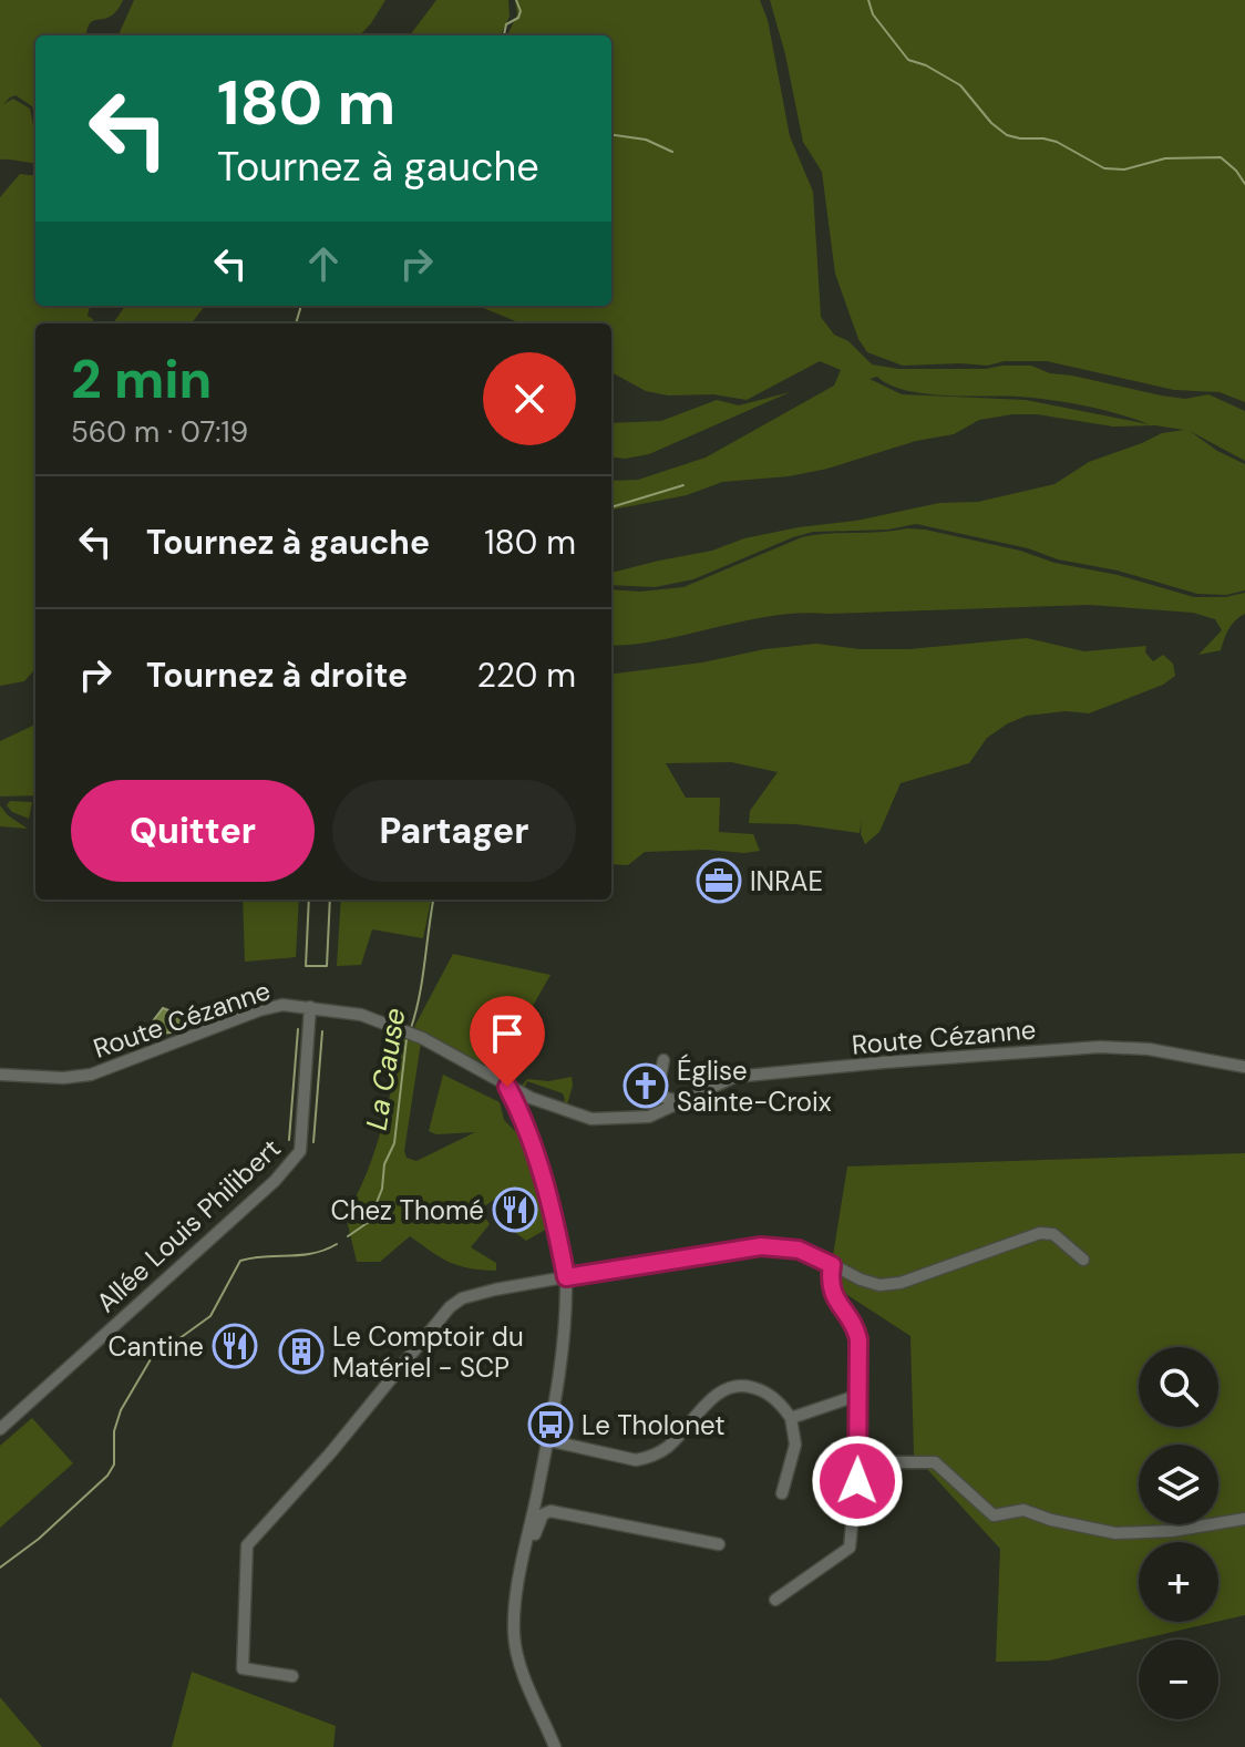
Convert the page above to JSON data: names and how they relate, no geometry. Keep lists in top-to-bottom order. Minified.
{"streets":{"street":["Route Cézanne","Allée Louis Philibert"]},"crossings":[["Route Cézanne","Allée Louis Philibert"]],"water":["La Cause"],"places":{"office":["INRAE"],"church":["Église Sainte-Croix"],"restaurant":["Chez Thomé","Cantine"],"building":["Le Comptoir du Matériel - SCP"],"bus stop":["Le Tholonet"]},"page":{"turn":["180 m","Tournez à gauche"],"heading":["2 min","560 m · 07:19"],"list":[{"name":"Tournez à gauche","value":"180 m"},{"name":"Tournez à droite","value":"220 m"}],"buttons":["Quitter","Partager"],"map_buttons":["+","−"]}}
